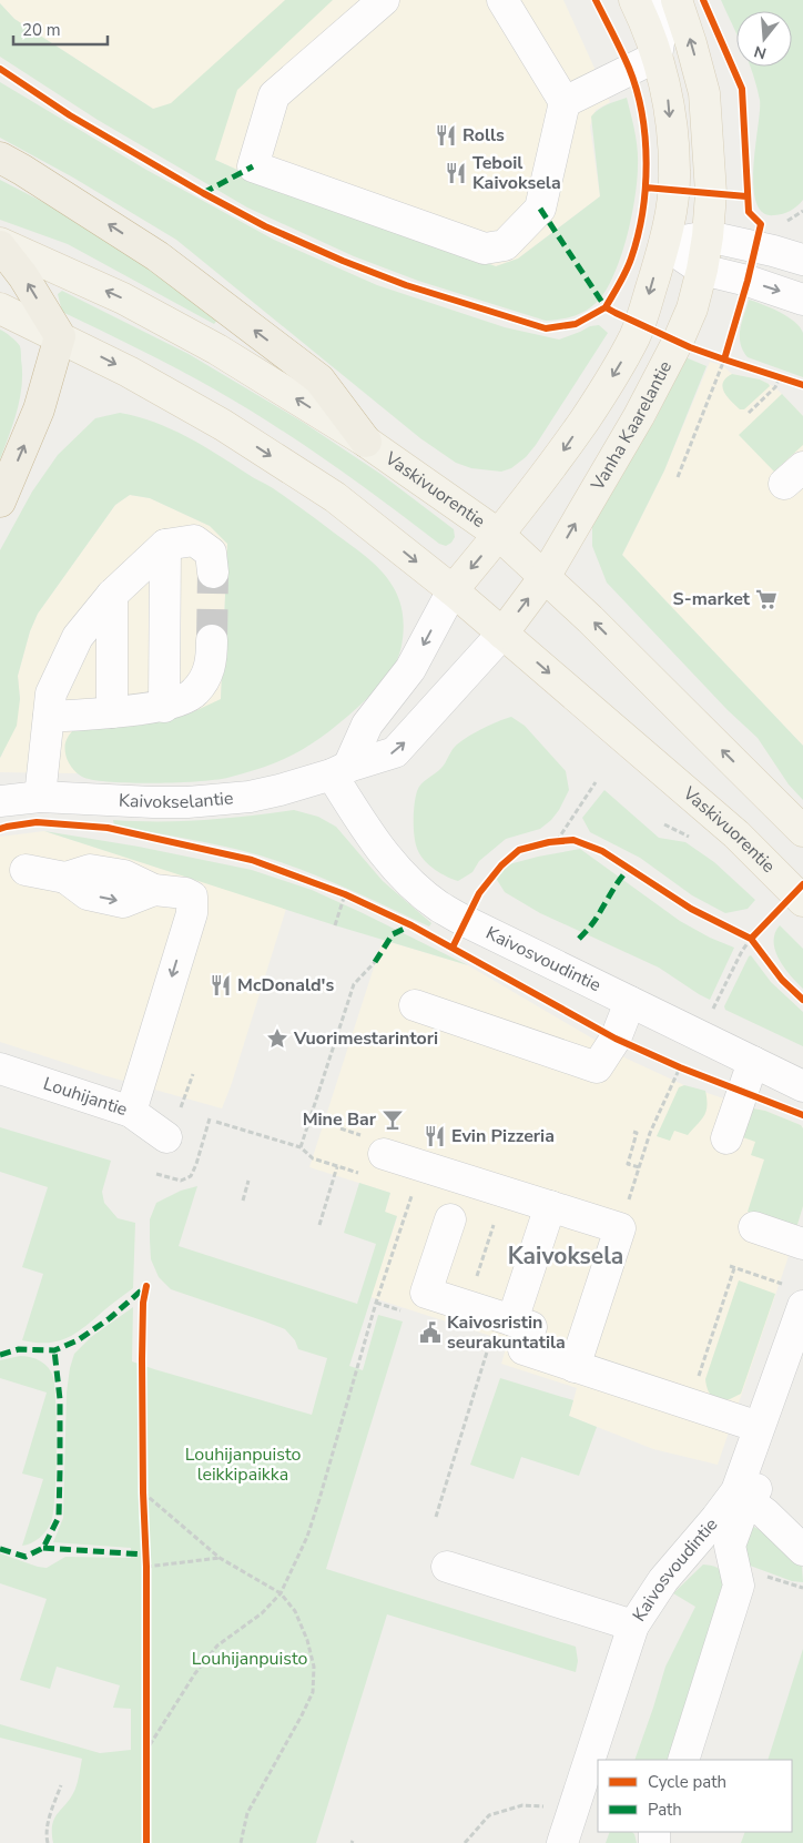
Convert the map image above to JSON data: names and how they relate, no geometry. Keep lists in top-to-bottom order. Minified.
{"streets":{"main road":["Vanha Kaarelantie","Vaskivuorentie"],"street":["Kaivokselantie","Kaivosvoudintie","Louhijantie"]},"crossings":[["Vanha Kaarelantie","Vaskivuorentie"],["Vanha Kaarelantie","Kaivokselantie"],["Vaskivuorentie","Kaivokselantie"],["Kaivokselantie","Kaivosvoudintie"]],"districts":["Kaivoksela"],"parks":["Louhijanpuisto leikkipaikka","Louhijanpuisto"],"places":{"restaurant":["Rolls","Teboil Kaivoksela","McDonald's","Evin Pizzeria"],"supermarket":["S-market"],"place":["Vuorimestarintori"],"bar":["Mine Bar"],"public building":["Kaivosristin seurakuntatila"]},"legend":["Cycle path","Path"],"scale_bar":"20 m","north":"bottom"}
